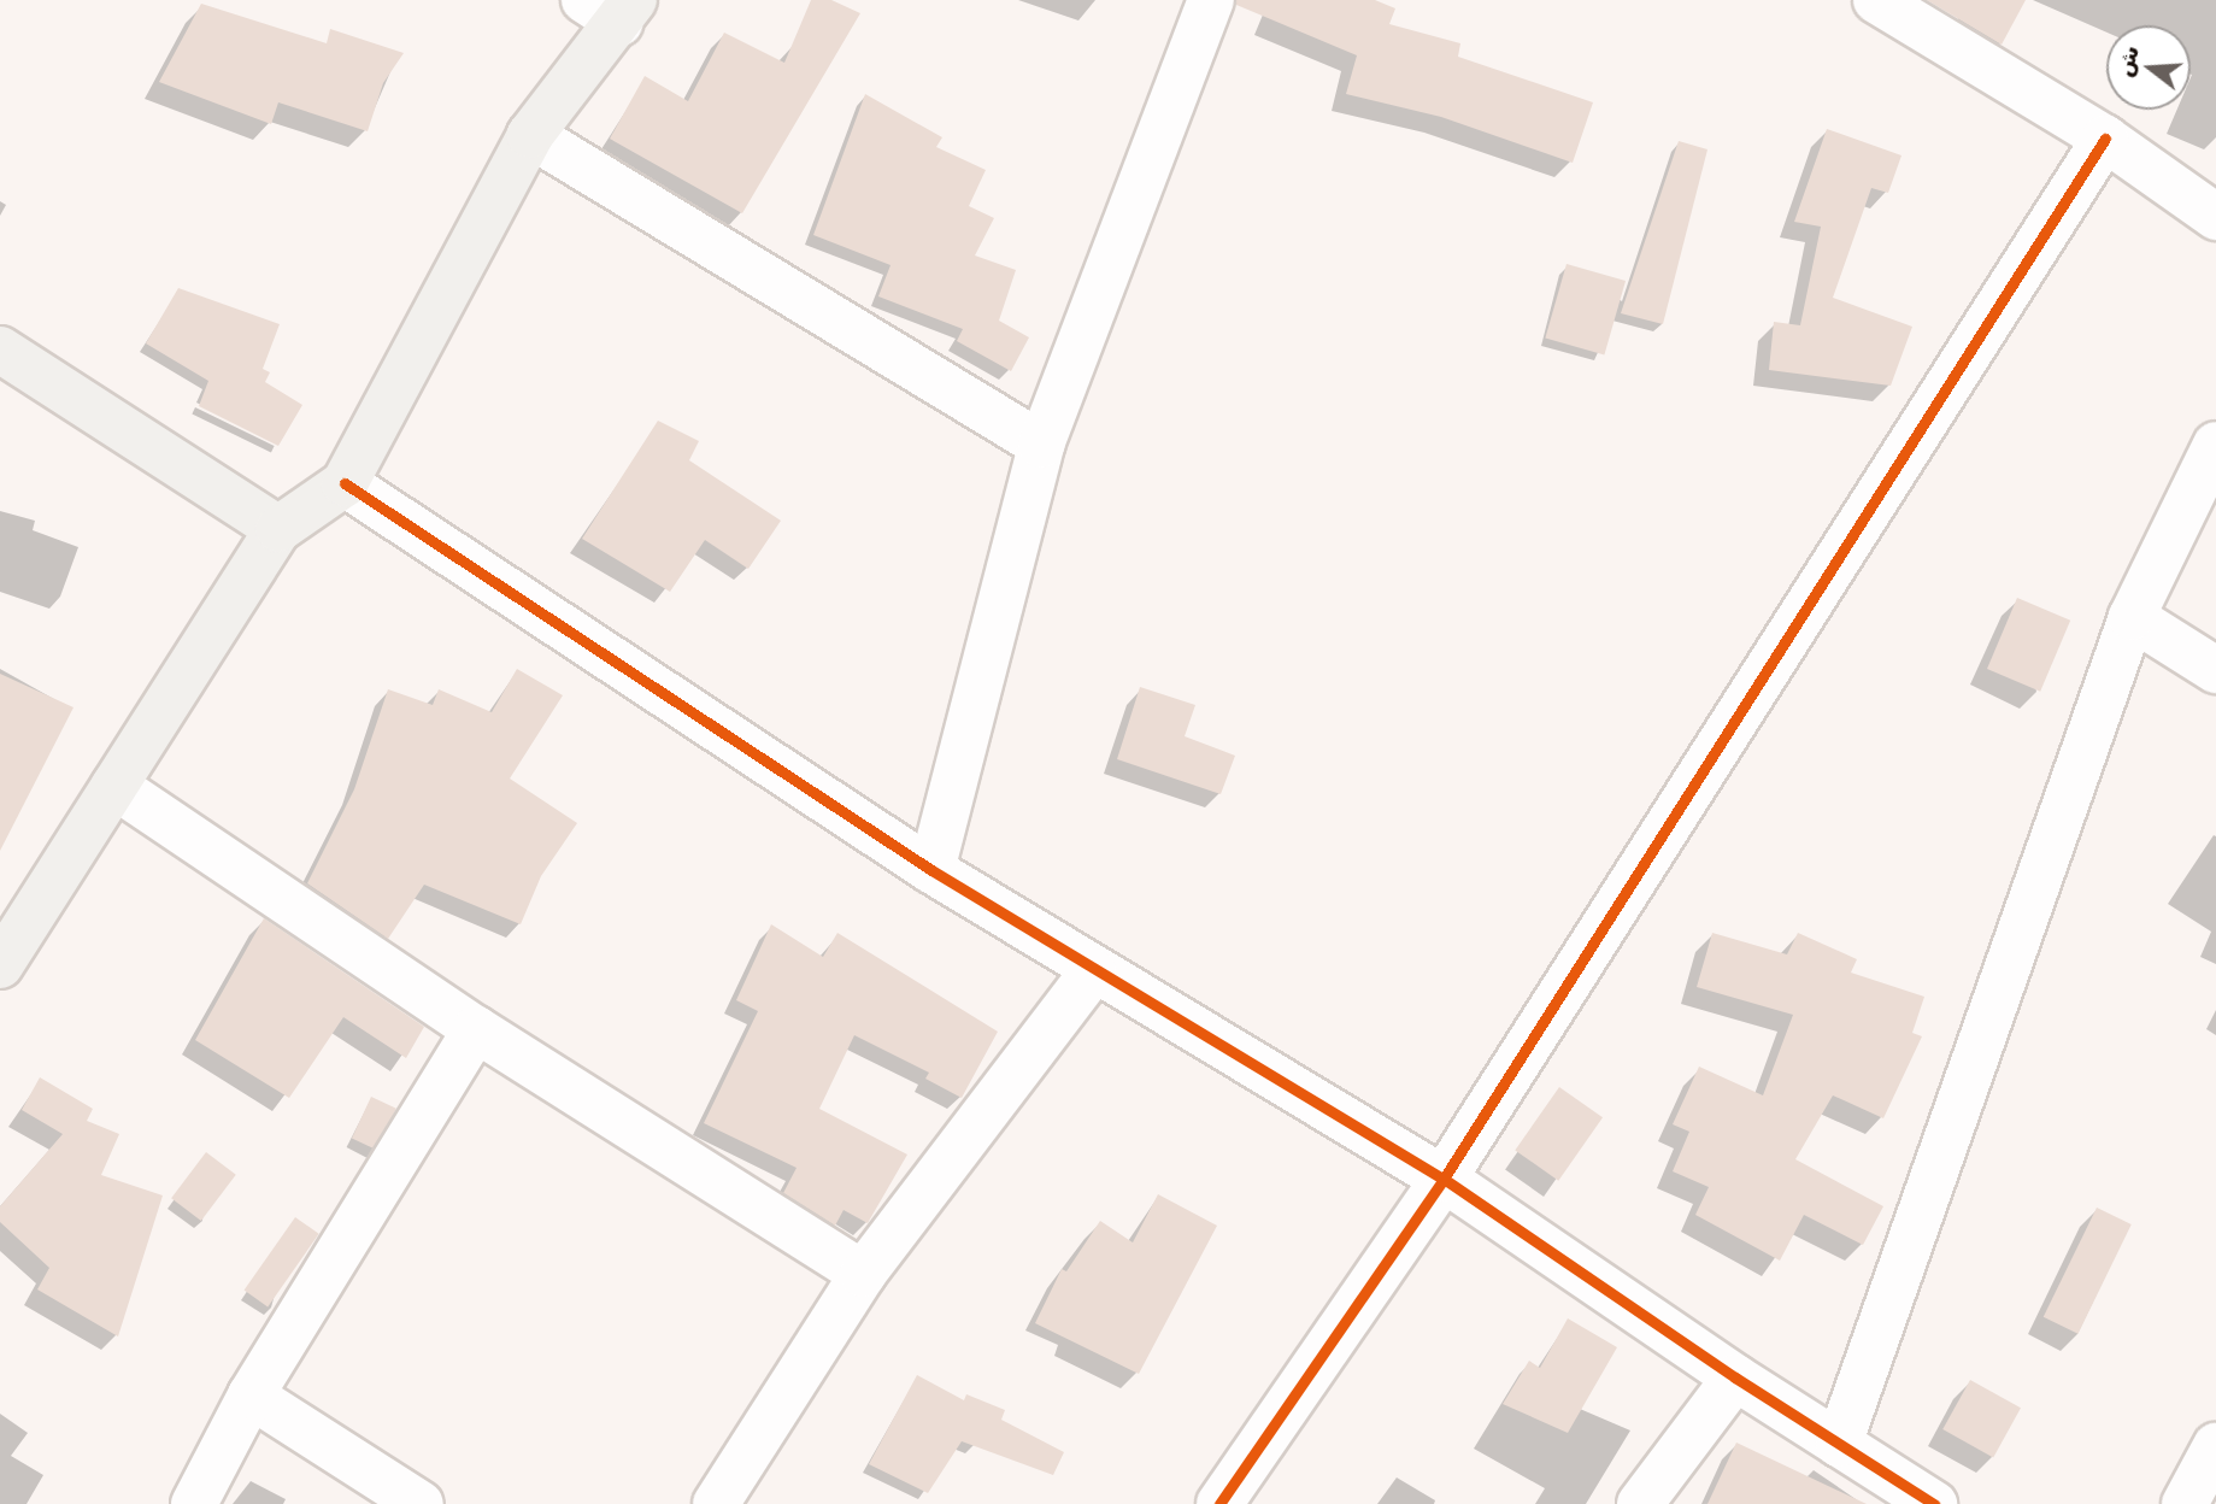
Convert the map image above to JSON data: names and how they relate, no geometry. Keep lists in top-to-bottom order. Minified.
{"north":"left"}
